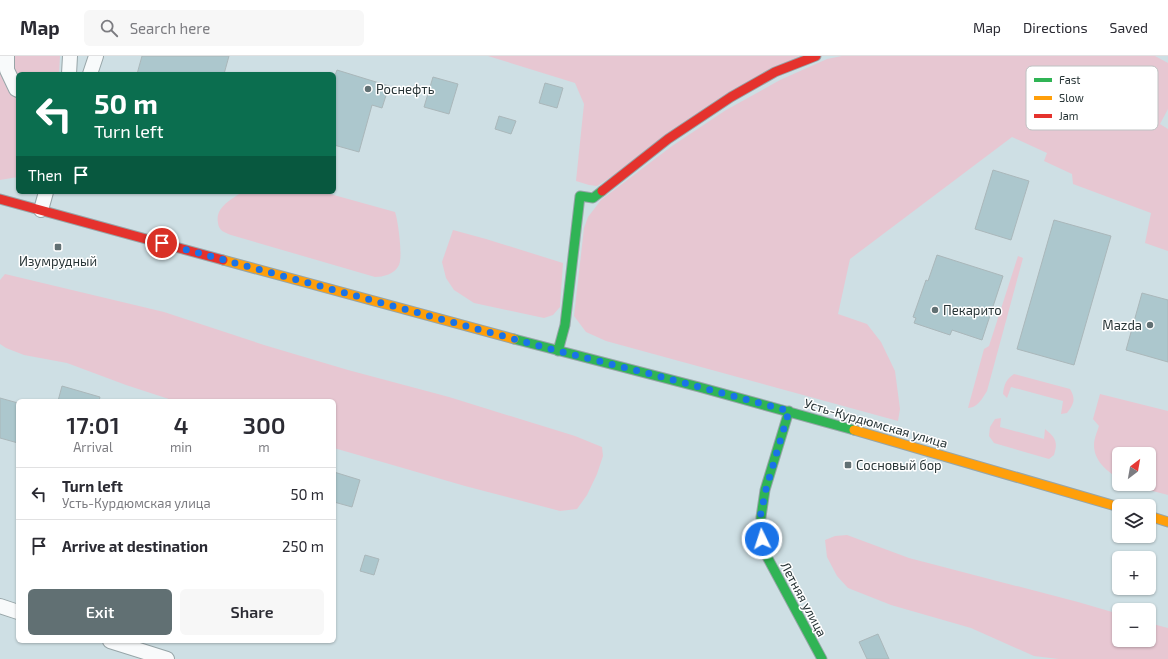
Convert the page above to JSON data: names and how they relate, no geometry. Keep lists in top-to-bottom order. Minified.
{"streets":{"main road":["Усть-Курдюмская улица","Летняя улица"]},"crossings":[["Усть-Курдюмская улица","Летняя улица"]],"places":{"other":["Роснефть","Пекарито","Mazda"],"transit":["Изумрудный","Сосновый бор"]},"legend":["Fast","Slow","Jam"],"north":"top right","page":{"header":"Map","search":"Search here","nav":["Map","Directions","Saved"],"turn":["50 m","Turn left"],"then":"Then","eta":["17:01","Arrival","4","min","300","m"],"map_buttons":["+","−"],"list":[{"name":"Turn left","note":"Усть-Курдюмская улица","value":"50 m"},{"name":"Arrive at destination","value":"250 m"}],"buttons":["Exit","Share"]}}
